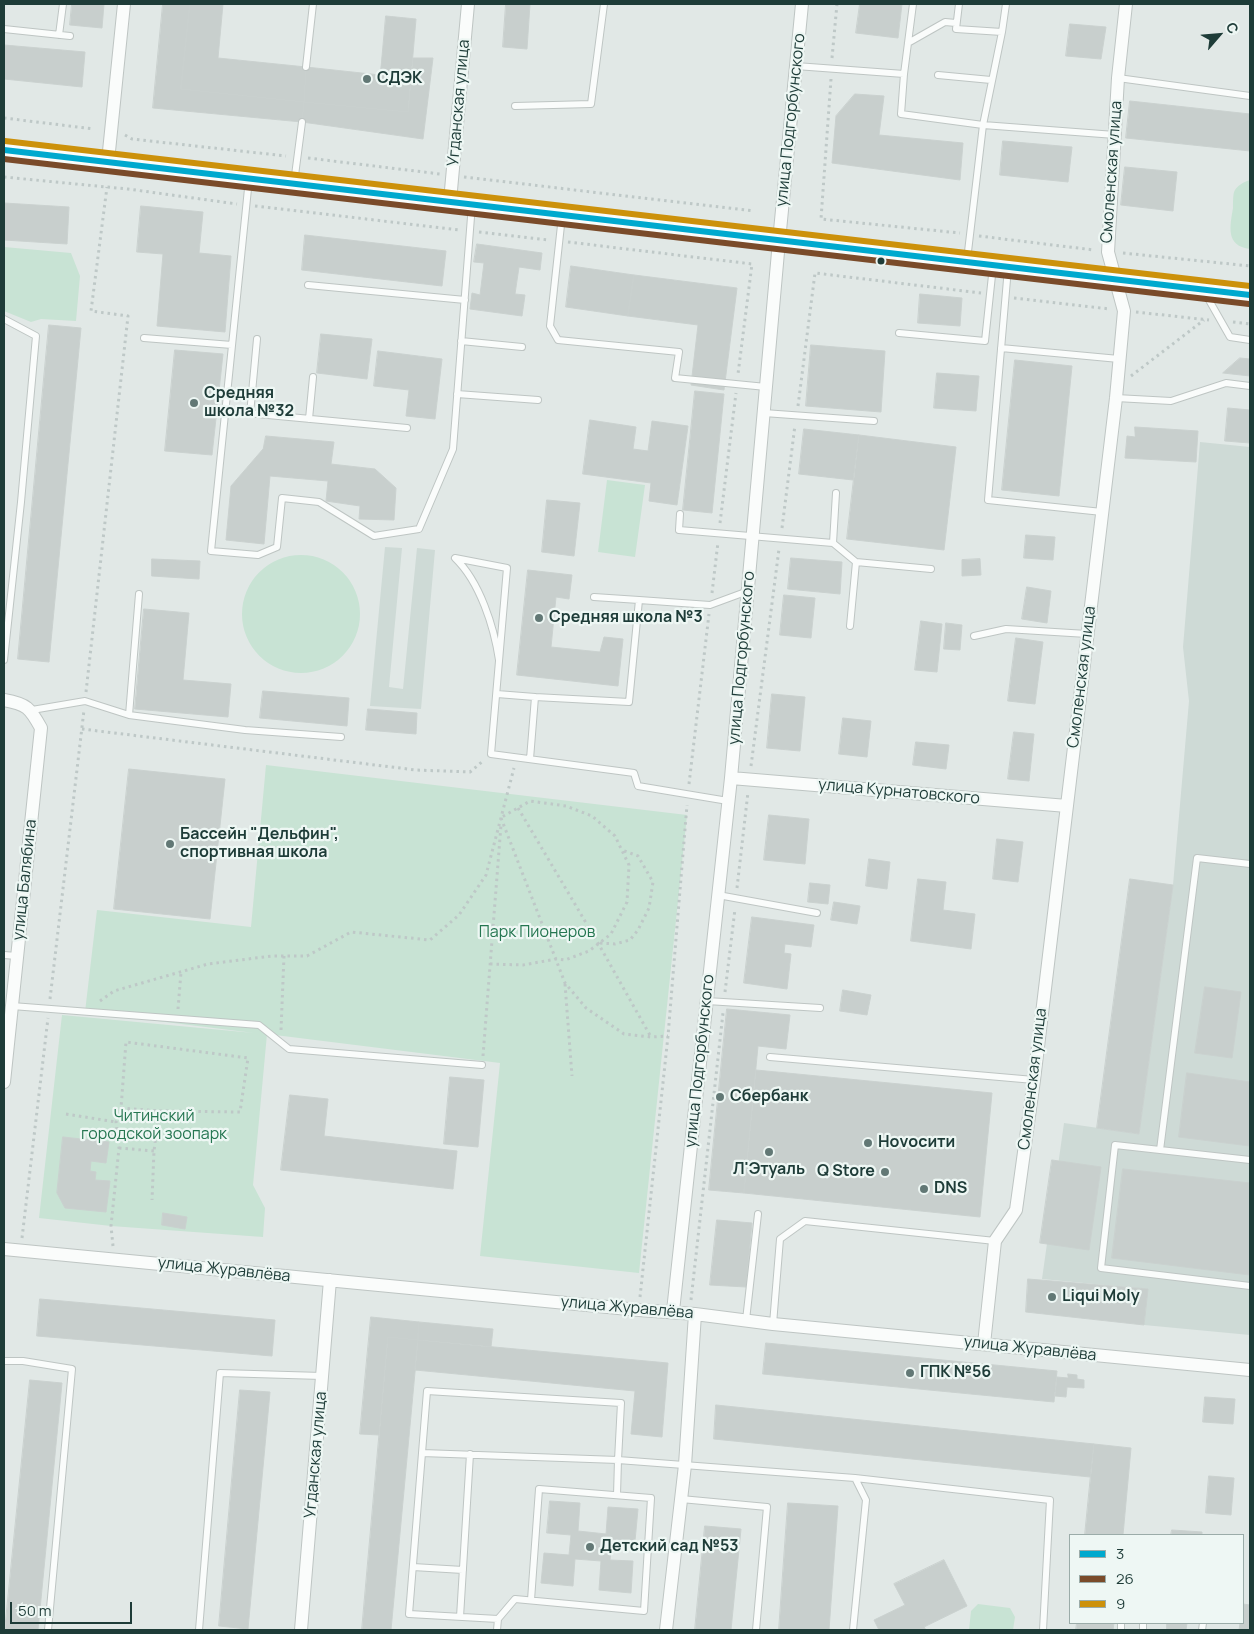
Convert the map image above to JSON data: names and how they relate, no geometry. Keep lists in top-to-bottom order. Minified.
{"streets":{"street":["Угданская улица","улица Подгорбунского","Смоленская улица","улица Курнатовского","улица Балябина","улица Журавлёва"]},"crossings":[["Угданская улица","улица Журавлёва"],["улица Подгорбунского","улица Курнатовского"],["улица Подгорбунского","улица Журавлёва"],["Смоленская улица","улица Курнатовского"]],"parks":["Парк Пионеров","Читинский городской зоопарк"],"places":["СДЭК","Средняя школа №32","Средняя школа №3","Бассейн \"Дельфин\", спортивная школа","Сбербанк","Ноvосити","Л'Этуаль","Q Store","DNS","Liqui Moly","ГПК №56","Детский сад №53"],"lines":["transit line 9","transit line 3","transit line 26"],"legend":["3","26","9"],"scale_bar":"50 m","north":"top right"}
